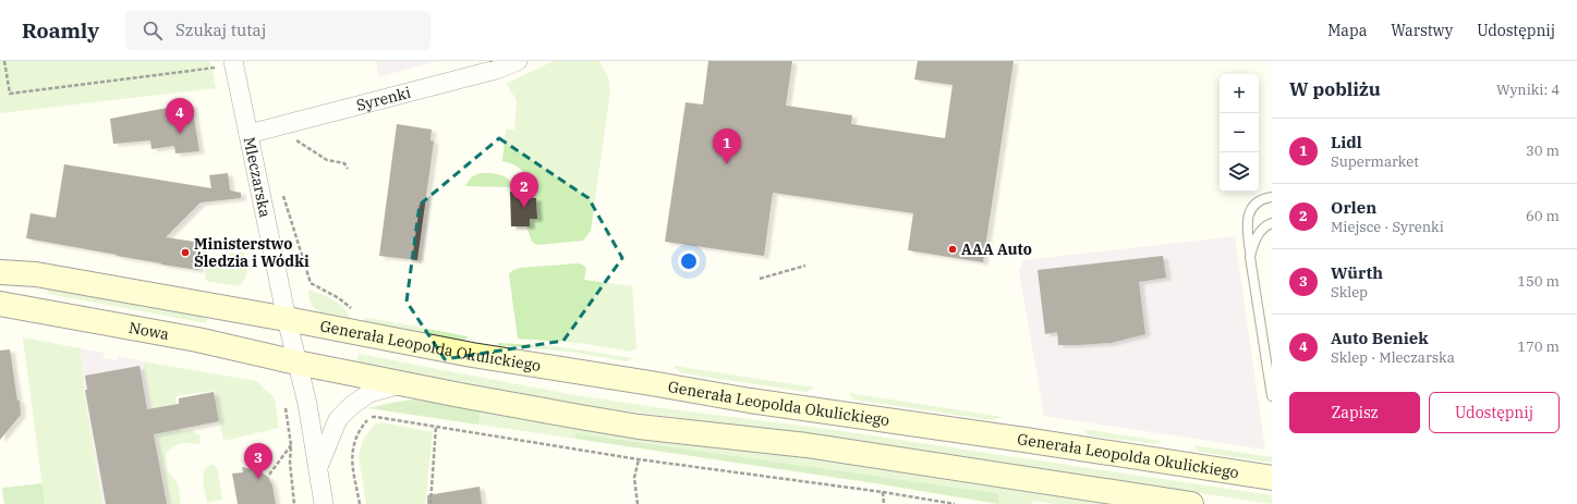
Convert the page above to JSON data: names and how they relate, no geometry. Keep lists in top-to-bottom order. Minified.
{"streets":{"main road":["Nowa","Generała Leopolda Okulickiego"],"street":["Syrenki","Mleczarska"]},"crossings":[["Syrenki","Mleczarska"],["Mleczarska","Nowa"],["Mleczarska","Generała Leopolda Okulickiego"]],"places":["AAA Auto","Ministerstwo Śledzia i Wódki"],"page":{"header":"Roamly","search":"Szukaj tutaj","nav":["Mapa","Warstwy","Udostępnij"],"heading":["W pobliżu","Wyniki: 4"],"map_buttons":["+","−"],"pins":["4","1","2","3"],"list":[{"mark":"1","name":"Lidl","note":"Supermarket","value":"30 m"},{"mark":"2","name":"Orlen","note":"Miejsce · Syrenki","value":"60 m"},{"mark":"3","name":"Würth","note":"Sklep","value":"150 m"},{"mark":"4","name":"Auto Beniek","note":"Sklep · Mleczarska","value":"170 m"}],"buttons":["Zapisz","Udostępnij"]}}
